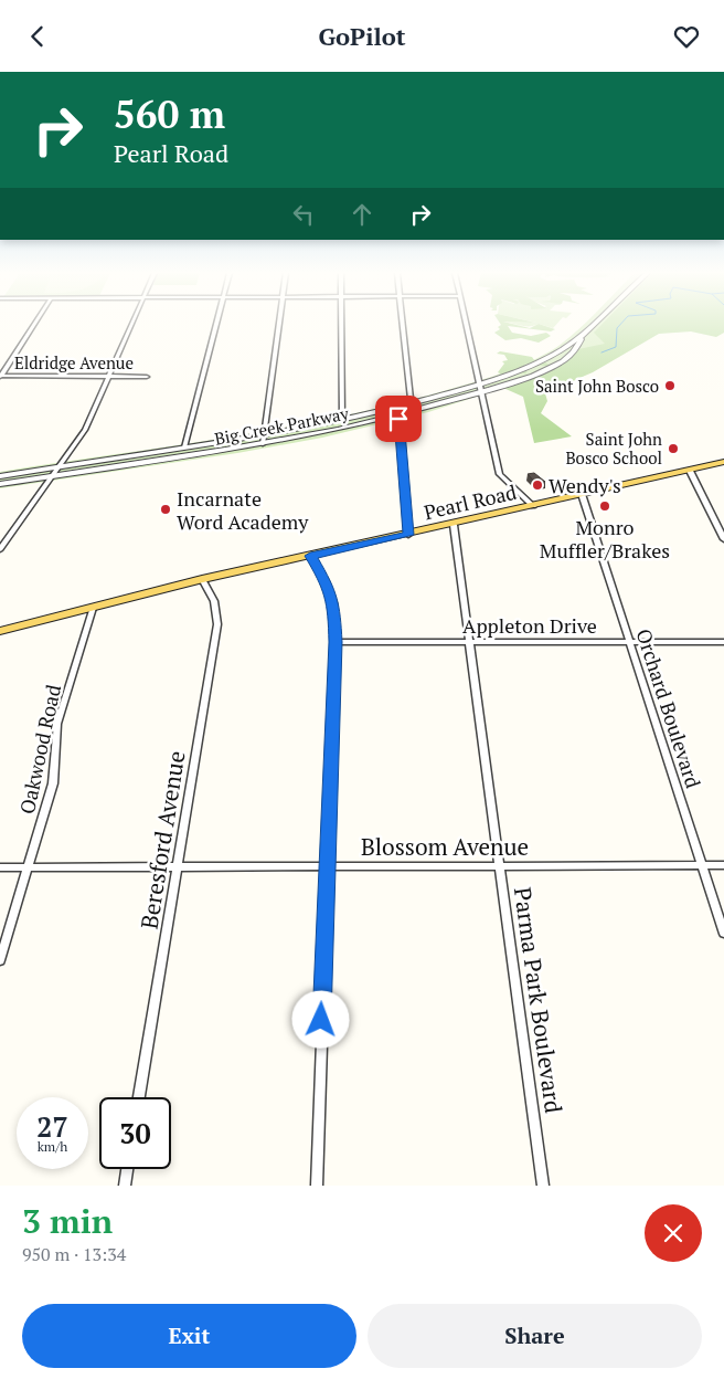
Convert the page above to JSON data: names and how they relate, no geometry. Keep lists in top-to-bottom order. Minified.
{"streets":{"main road":["Pearl Road"],"street":["Eldridge Avenue","Big Creek Parkway","Appleton Drive","Orchard Boulevard","Oakwood Road","Beresford Avenue","Blossom Avenue","Parma Park Boulevard"]},"crossings":[["Pearl Road","Orchard Boulevard"],["Pearl Road","Oakwood Road"],["Pearl Road","Beresford Avenue"],["Pearl Road","Parma Park Boulevard"],["Appleton Drive","Orchard Boulevard"],["Appleton Drive","Parma Park Boulevard"],["Orchard Boulevard","Blossom Avenue"],["Oakwood Road","Blossom Avenue"],["Beresford Avenue","Blossom Avenue"],["Blossom Avenue","Parma Park Boulevard"]],"places":["Saint John Bosco","Saint John Bosco School","Wendy's","Monro Muffler/Brakes","Incarnate Word Academy"],"page":{"header":"GoPilot","turn":["560 m","Pearl Road"],"speed":"27 km/h","limit":"30","heading":["3 min","950 m · 13:34"],"buttons":["Exit","Share"]}}
